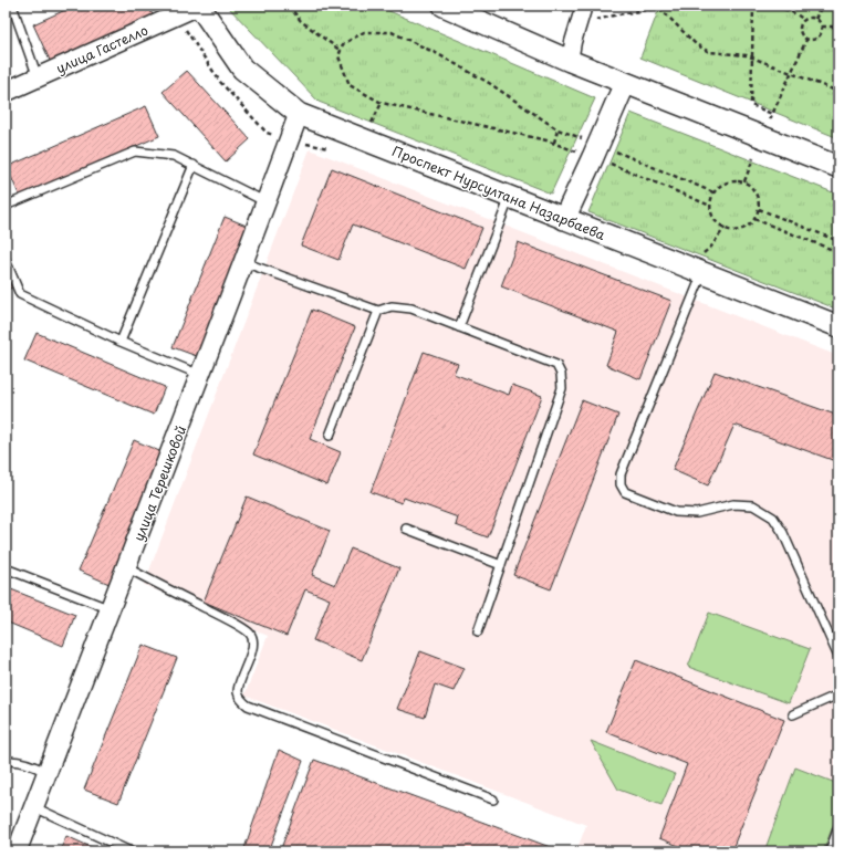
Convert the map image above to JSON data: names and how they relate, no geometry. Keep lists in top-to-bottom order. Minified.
{"streets":{"main road":["Проспект Нурсултана Назарбаева"],"street":["улица Гастелло","улица Терешковой"]},"crossings":[["улица Гастелло","Проспект Нурсултана Назарбаева"],["Проспект Нурсултана Назарбаева","улица Терешковой"]]}
